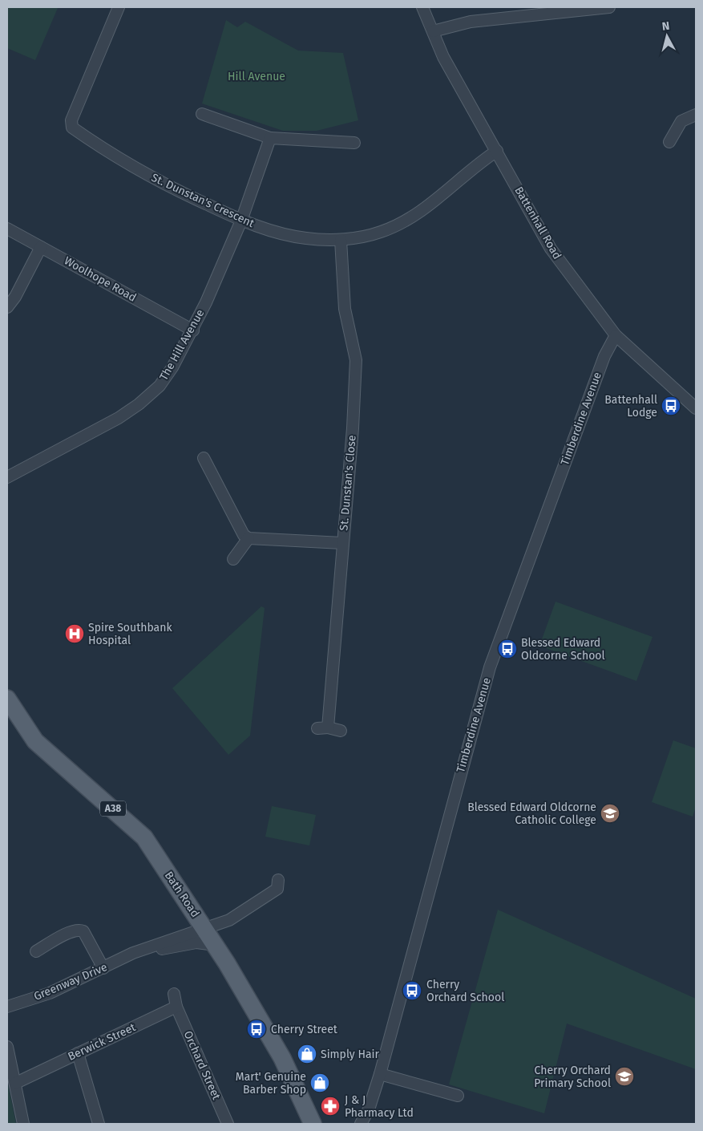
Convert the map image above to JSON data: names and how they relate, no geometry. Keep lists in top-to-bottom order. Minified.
{"streets":{"main road":["A38","Bath Road"],"street":["St. Dunstan's Crescent","Battenhall Road","Woolhope Road","The Hill Avenue","Timberdine Avenue","St. Dunstan's Close","Greenway Drive","Berwick Street","Orchard Street"]},"crossings":[["St. Dunstan's Crescent","Battenhall Road"],["St. Dunstan's Crescent","The Hill Avenue"],["St. Dunstan's Crescent","St. Dunstan's Close"],["Battenhall Road","Timberdine Avenue"],["Woolhope Road","The Hill Avenue"],["Bath Road","Greenway Drive"],["Berwick Street","Orchard Street"]],"parks":["Hill Avenue"],"places":{"bus stop":["Battenhall Lodge","Blessed Edward Oldcorne School","Cherry Orchard School","Cherry Street"],"hospital":["Spire Southbank Hospital"],"school or university":["Blessed Edward Oldcorne Catholic College","Cherry Orchard Primary School"],"shop":["Simply Hair","Mart' Genuine Barber Shop"],"pharmacy":["J & J Pharmacy Ltd"]},"north":"top"}
